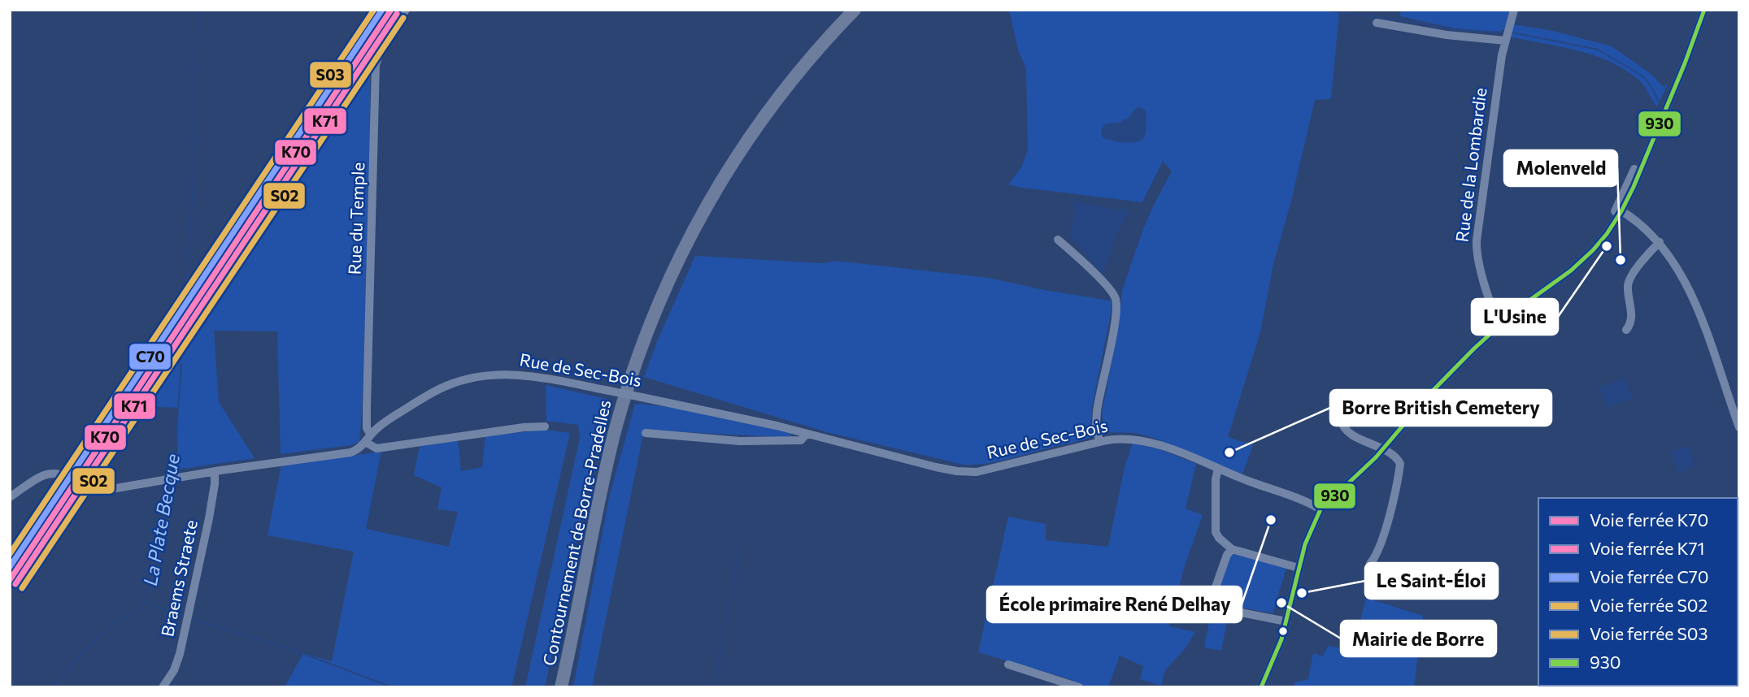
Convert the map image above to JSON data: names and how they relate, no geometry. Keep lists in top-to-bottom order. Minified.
{"streets":{"highway":["Contournement de Borre-Pradelles"],"street":["Rue de la Lombardie","Rue du Temple","Rue de Sec-Bois","Braems Straete"]},"crossings":[["Rue du Temple","Rue de Sec-Bois"],["Rue de Sec-Bois","Braems Straete"]],"water":["La Plate Becque"],"places":["L'Usine","Molenveld","Borre British Cemetery","École primaire René Delhay","Le Saint-Éloi","Mairie de Borre"],"lines":["rail line K70","rail line C70","rail line S03","transit line 930","rail line K71","rail line S02"],"legend":["Voie ferrée K70","Voie ferrée K71","Voie ferrée C70","Voie ferrée S02","Voie ferrée S03","930"]}
